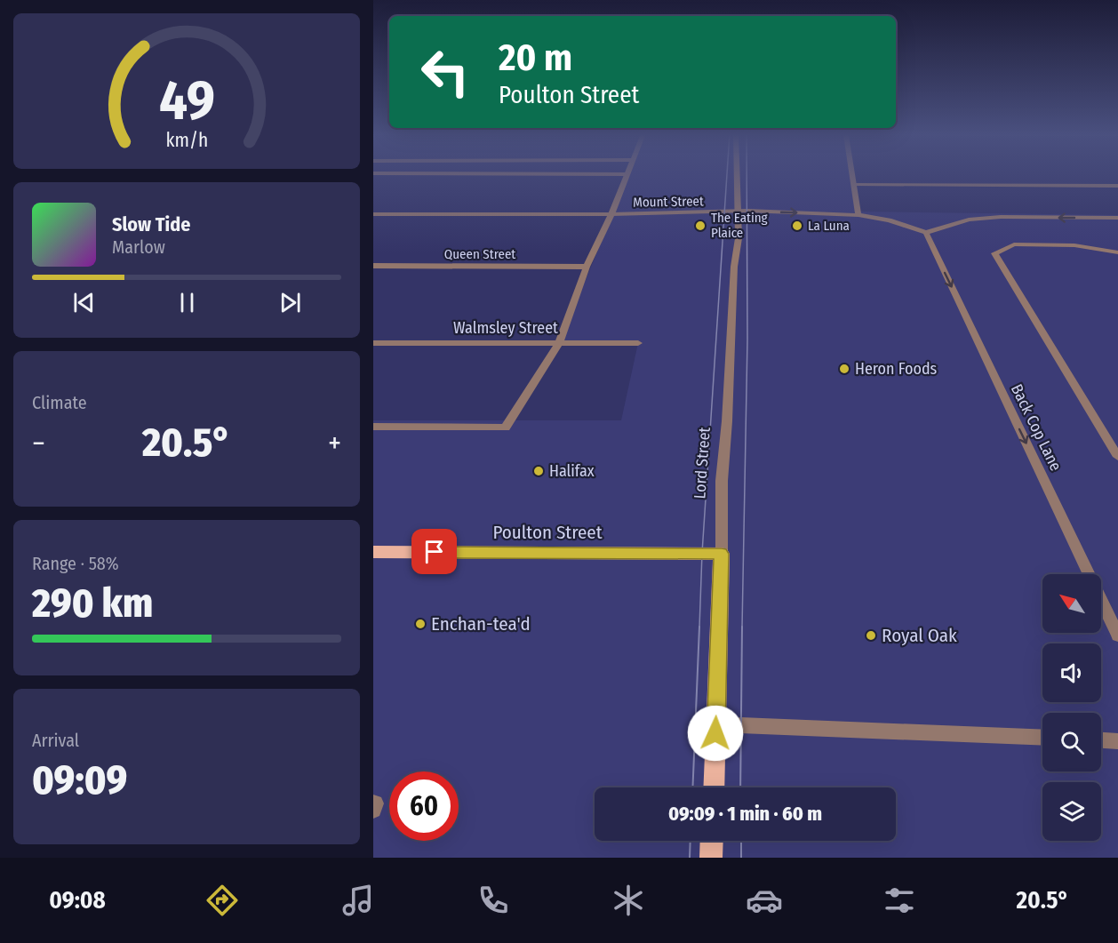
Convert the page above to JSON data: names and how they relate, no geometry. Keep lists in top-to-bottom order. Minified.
{"streets":{"main road":["Lord Street","Poulton Street"],"street":["Mount Street","Queen Street","Walmsley Street","Back Cop Lane"]},"crossings":[["Mount Street","Back Cop Lane"],["Mount Street","Lord Street"],["Lord Street","Poulton Street"]],"one_way":["Back Cop Lane"],"places":["The Eating Plaice","La Luna","Heron Foods","Halifax","Enchan-tea'd","Royal Oak"],"north":"top left","page":{"turn":["20 m","Poulton Street"],"song":["Slow Tide","Marlow"],"tile":["Climate",["Range · 58%","290 km"],["Arrival","09:09"]],"heat":["−","20.5°","+"],"limit":"60","trip":"09:09 · 1 min · 60 m","tabs":["09:08","20.5°"],"gauge":["49","km/h"]}}
